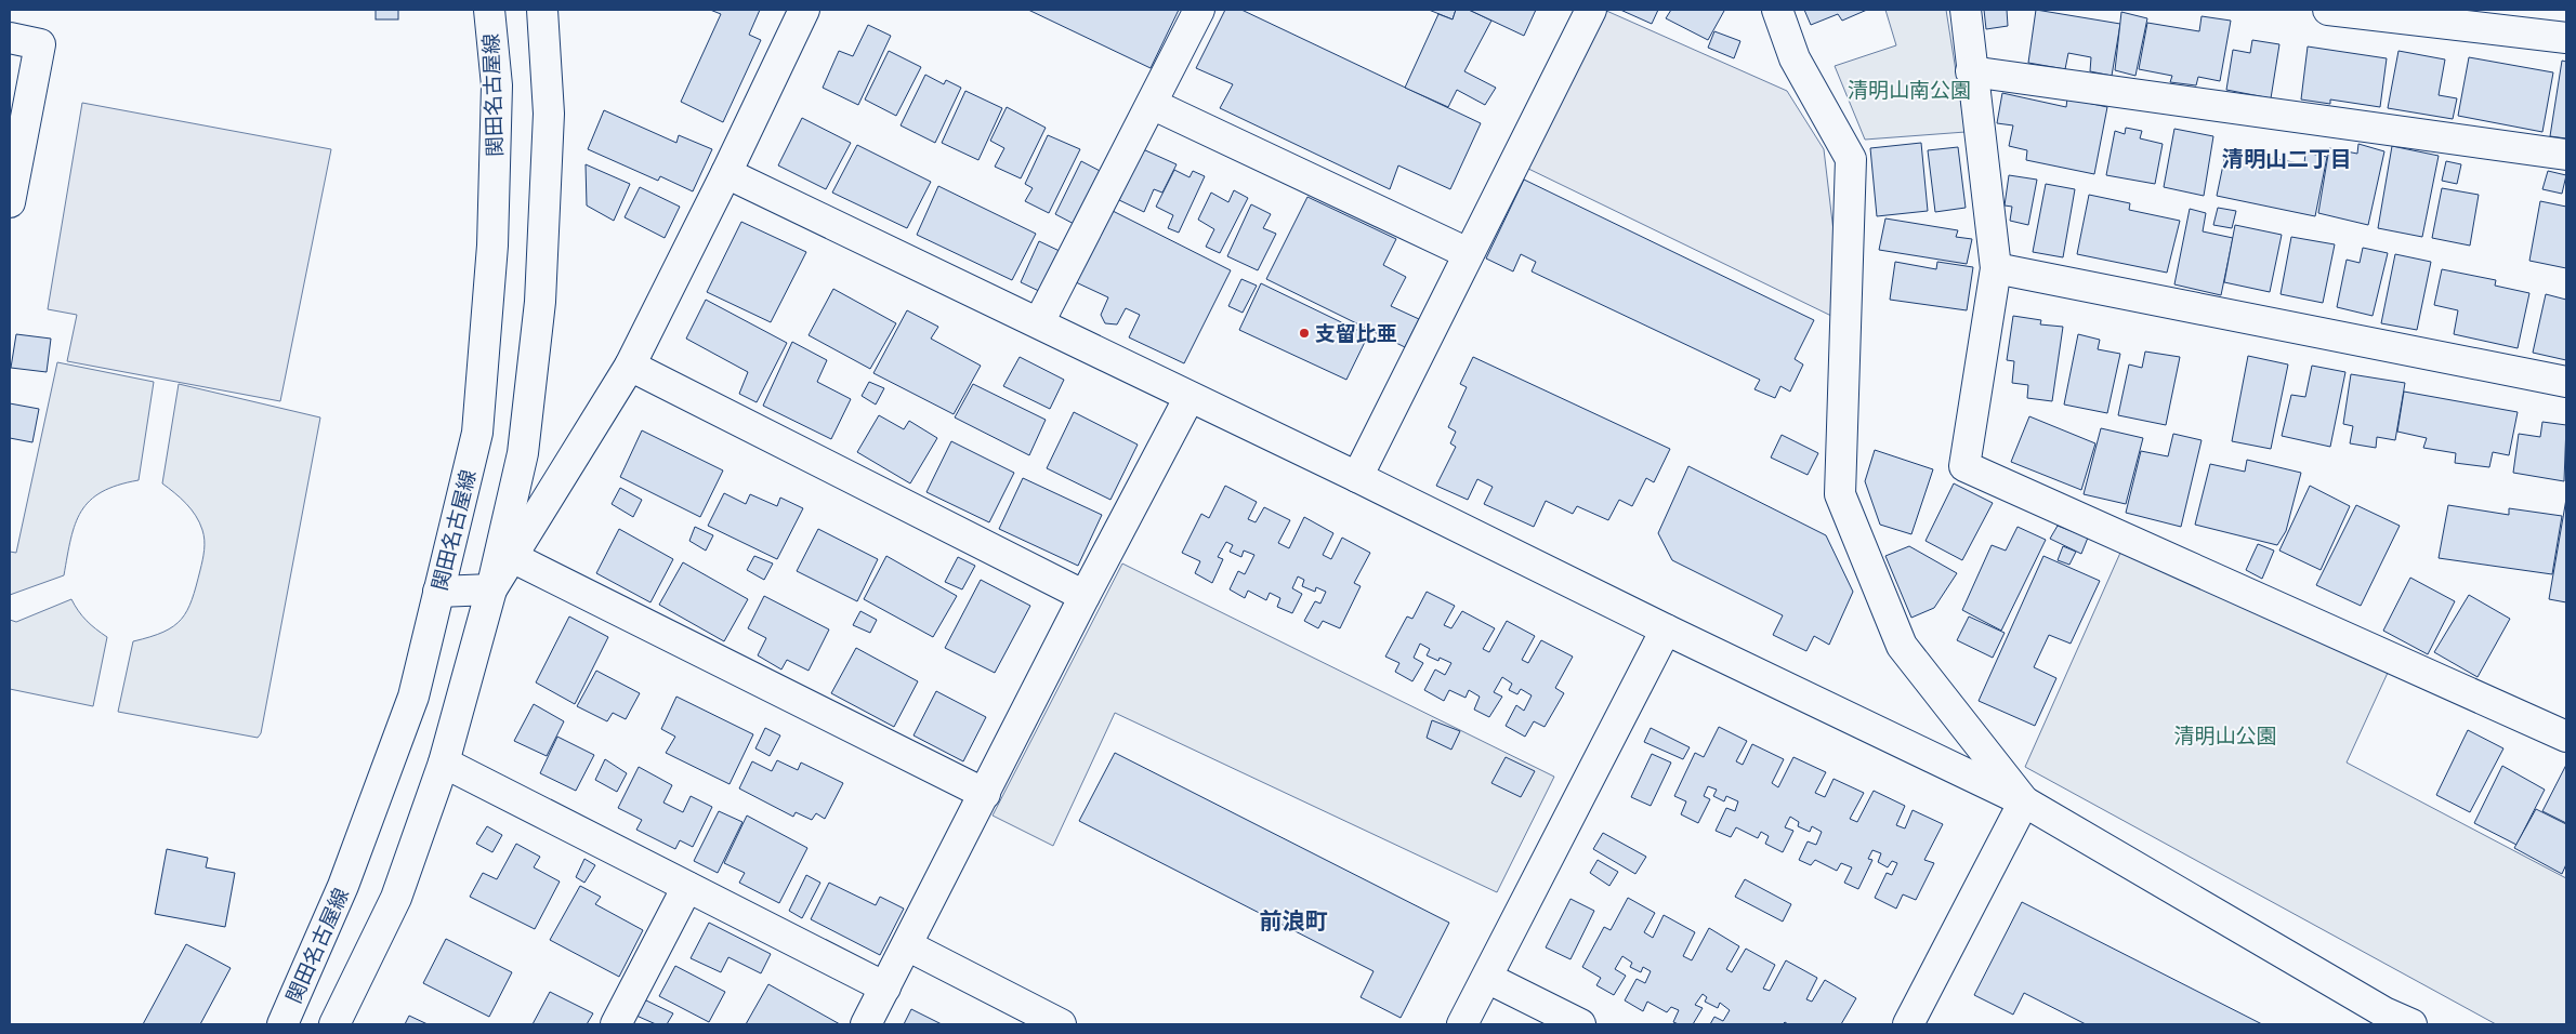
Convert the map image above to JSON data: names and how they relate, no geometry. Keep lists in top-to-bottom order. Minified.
{"streets":{"street":["関田名古屋線"]},"districts":["清明山二丁目","前浪町"],"parks":["清明山南公園","清明山公園"],"places":["支留比亜"]}
